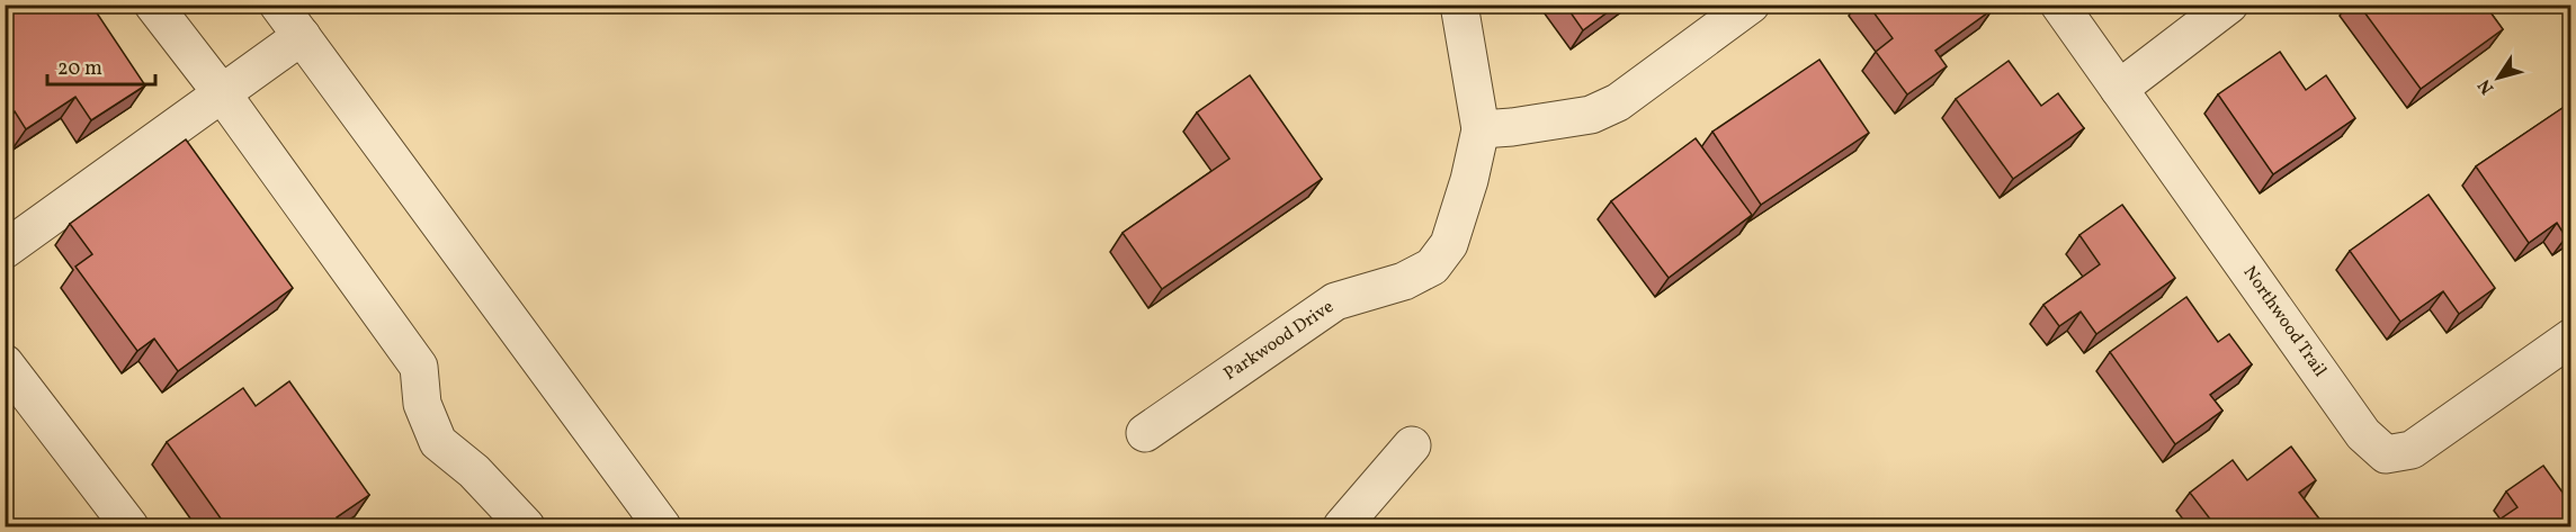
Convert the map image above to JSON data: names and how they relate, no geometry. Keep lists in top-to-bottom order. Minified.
{"streets":{"street":["Northwood Trail","Parkwood Drive"]},"scale_bar":"20 m","north":"bottom left"}
